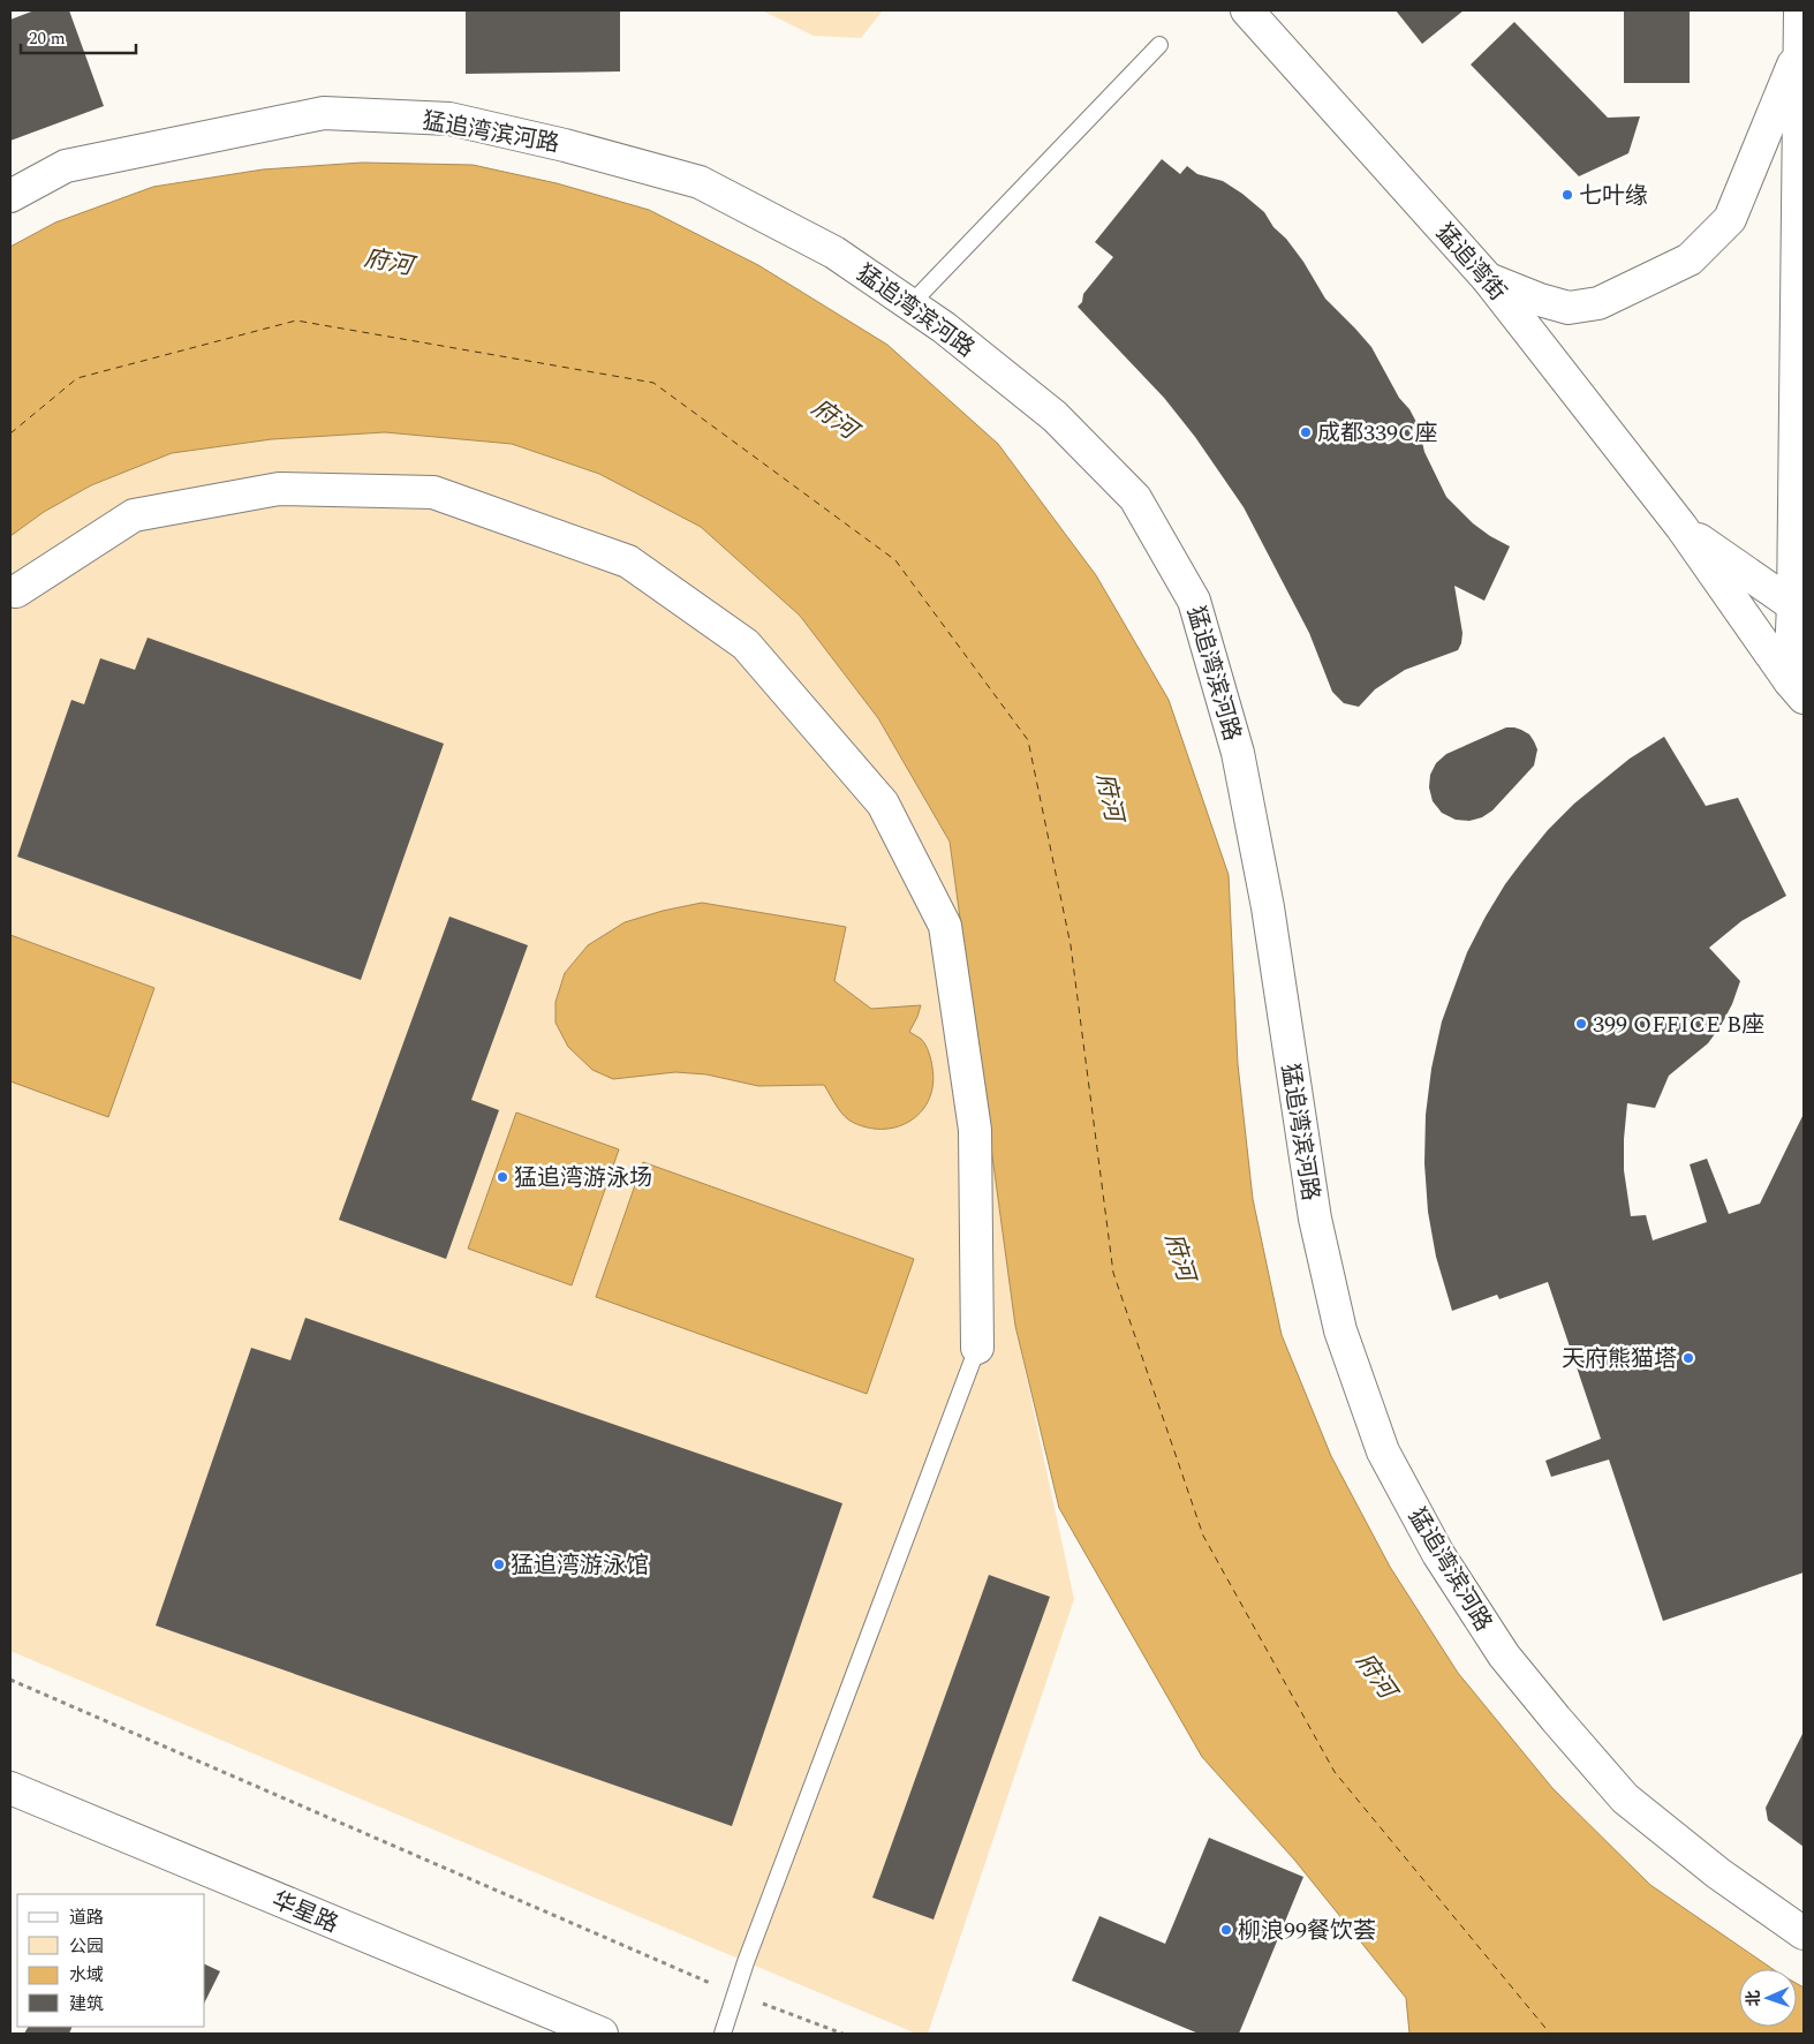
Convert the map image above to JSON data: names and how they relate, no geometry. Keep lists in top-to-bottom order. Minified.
{"streets":{"street":["猛追湾滨河路","猛追湾街","华星路"]},"water":["府河"],"places":["七叶缘","成都339C座","399 OFFICE B座","猛追湾游泳场","天府熊猫塔","猛追湾游泳馆","柳浪99餐饮荟"],"legend":["道路","公园","水域","建筑"],"scale_bar":"20 m","north":"left"}
